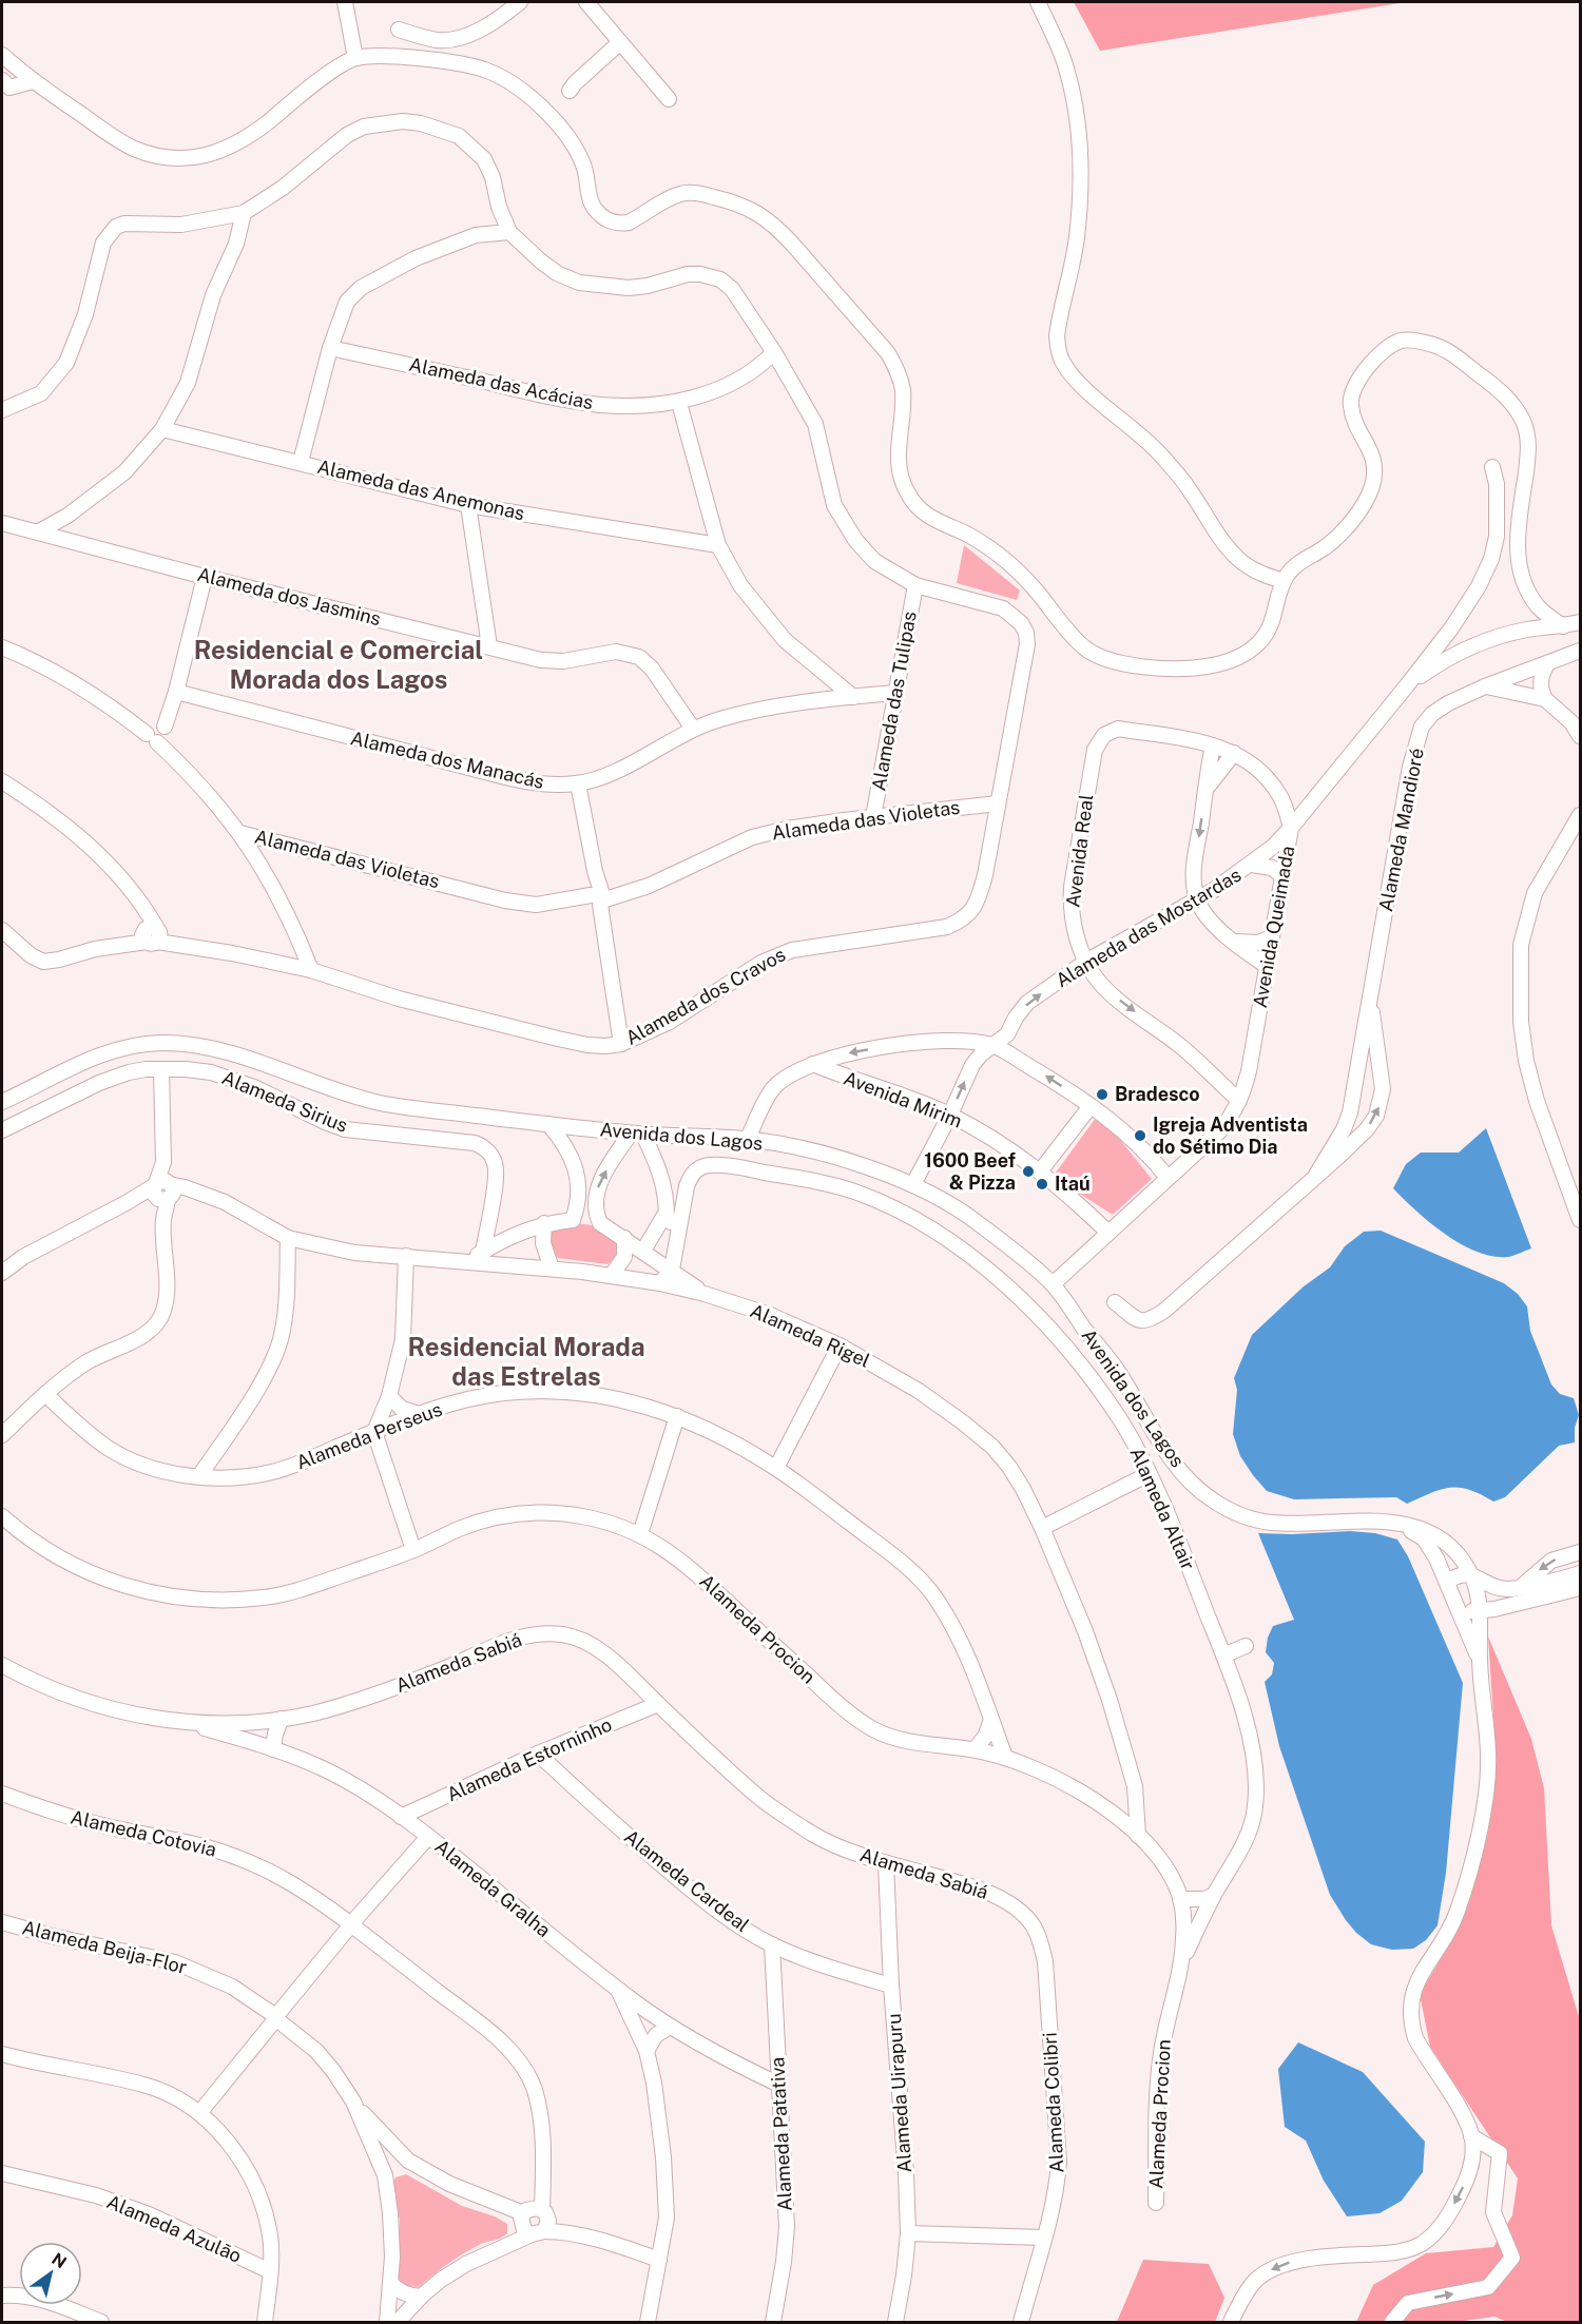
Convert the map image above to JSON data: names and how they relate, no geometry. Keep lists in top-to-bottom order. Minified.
{"streets":{"street":["Alameda das Acácias","Alameda das Anemonas","Alameda dos Jasmins","Alameda das Tulipas","Alameda dos Manacás","Alameda das Violetas","Alameda Mandioré","Avenida Real","Avenida Queimada","Alameda das Mostardas","Alameda dos Cravos","Avenida Mirim","Alameda Sirius","Avenida dos Lagos","Alameda Rigel","Alameda Perseus","Alameda Altair","Alameda Procion","Alameda Sabiá","Alameda Estorninho","Alameda Cotovia","Alameda Cardeal","Alameda Gralha","Alameda Beija-Flor","Alameda Uirapuru","Alameda Colibri","Alameda Patativa","Alameda Azulão"]},"crossings":[["Alameda dos Jasmins","Alameda dos Manacás"],["Alameda das Tulipas","Alameda dos Manacás"],["Alameda das Tulipas","Alameda das Violetas"],["Alameda das Tulipas","Alameda dos Cravos"],["Alameda das Violetas","Alameda dos Cravos"],["Avenida Real","Avenida Queimada"],["Avenida Real","Alameda das Mostardas"],["Avenida Queimada","Alameda das Mostardas"],["Avenida Queimada","Avenida Mirim"],["Avenida Queimada","Avenida dos Lagos"],["Alameda das Mostardas","Avenida Mirim"],["Alameda das Mostardas","Avenida dos Lagos"],["Alameda Rigel","Alameda Procion"],["Alameda Perseus","Alameda Procion"],["Alameda Altair","Alameda Procion"],["Alameda Sabiá","Alameda Estorninho"],["Alameda Sabiá","Alameda Gralha"],["Alameda Sabiá","Alameda Uirapuru"],["Alameda Sabiá","Alameda Colibri"],["Alameda Estorninho","Alameda Cardeal"],["Alameda Estorninho","Alameda Gralha"],["Alameda Cardeal","Alameda Uirapuru"],["Alameda Cardeal","Alameda Patativa"],["Alameda Gralha","Alameda Patativa"]],"one_way":["Alameda das Mostardas"],"districts":["Residencial e Comercial Morada dos Lagos","Residencial Morada das Estrelas"],"places":["Bradesco","Igreja Adventista do Sétimo Dia","1600 Beef & Pizza","Itaú"],"north":"top right"}
